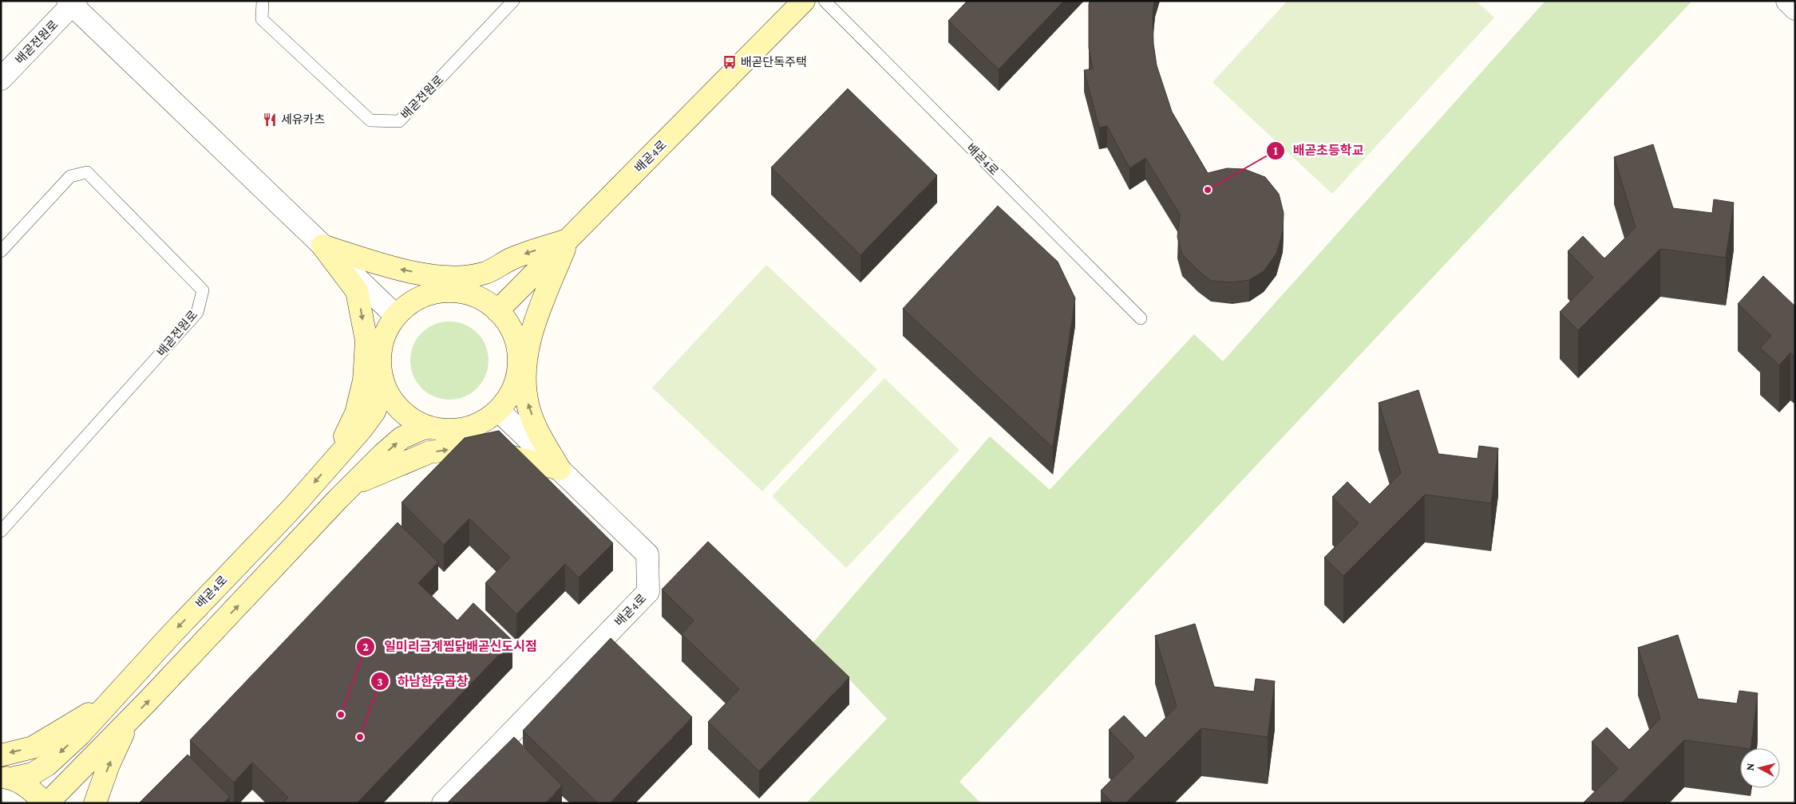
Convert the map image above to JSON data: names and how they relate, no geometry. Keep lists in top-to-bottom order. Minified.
{"streets":{"main road":["배곧4로"],"street":["배곧전원로"]},"crossings":[["배곧전원로","배곧4로"]],"places":{"bus stop":["배곧단독주택"],"restaurant":["세유카츠"],"other":["배곧초등학교","일미리금계찜닭배곧신도시점","하남한우곱창"]},"north":"left"}
